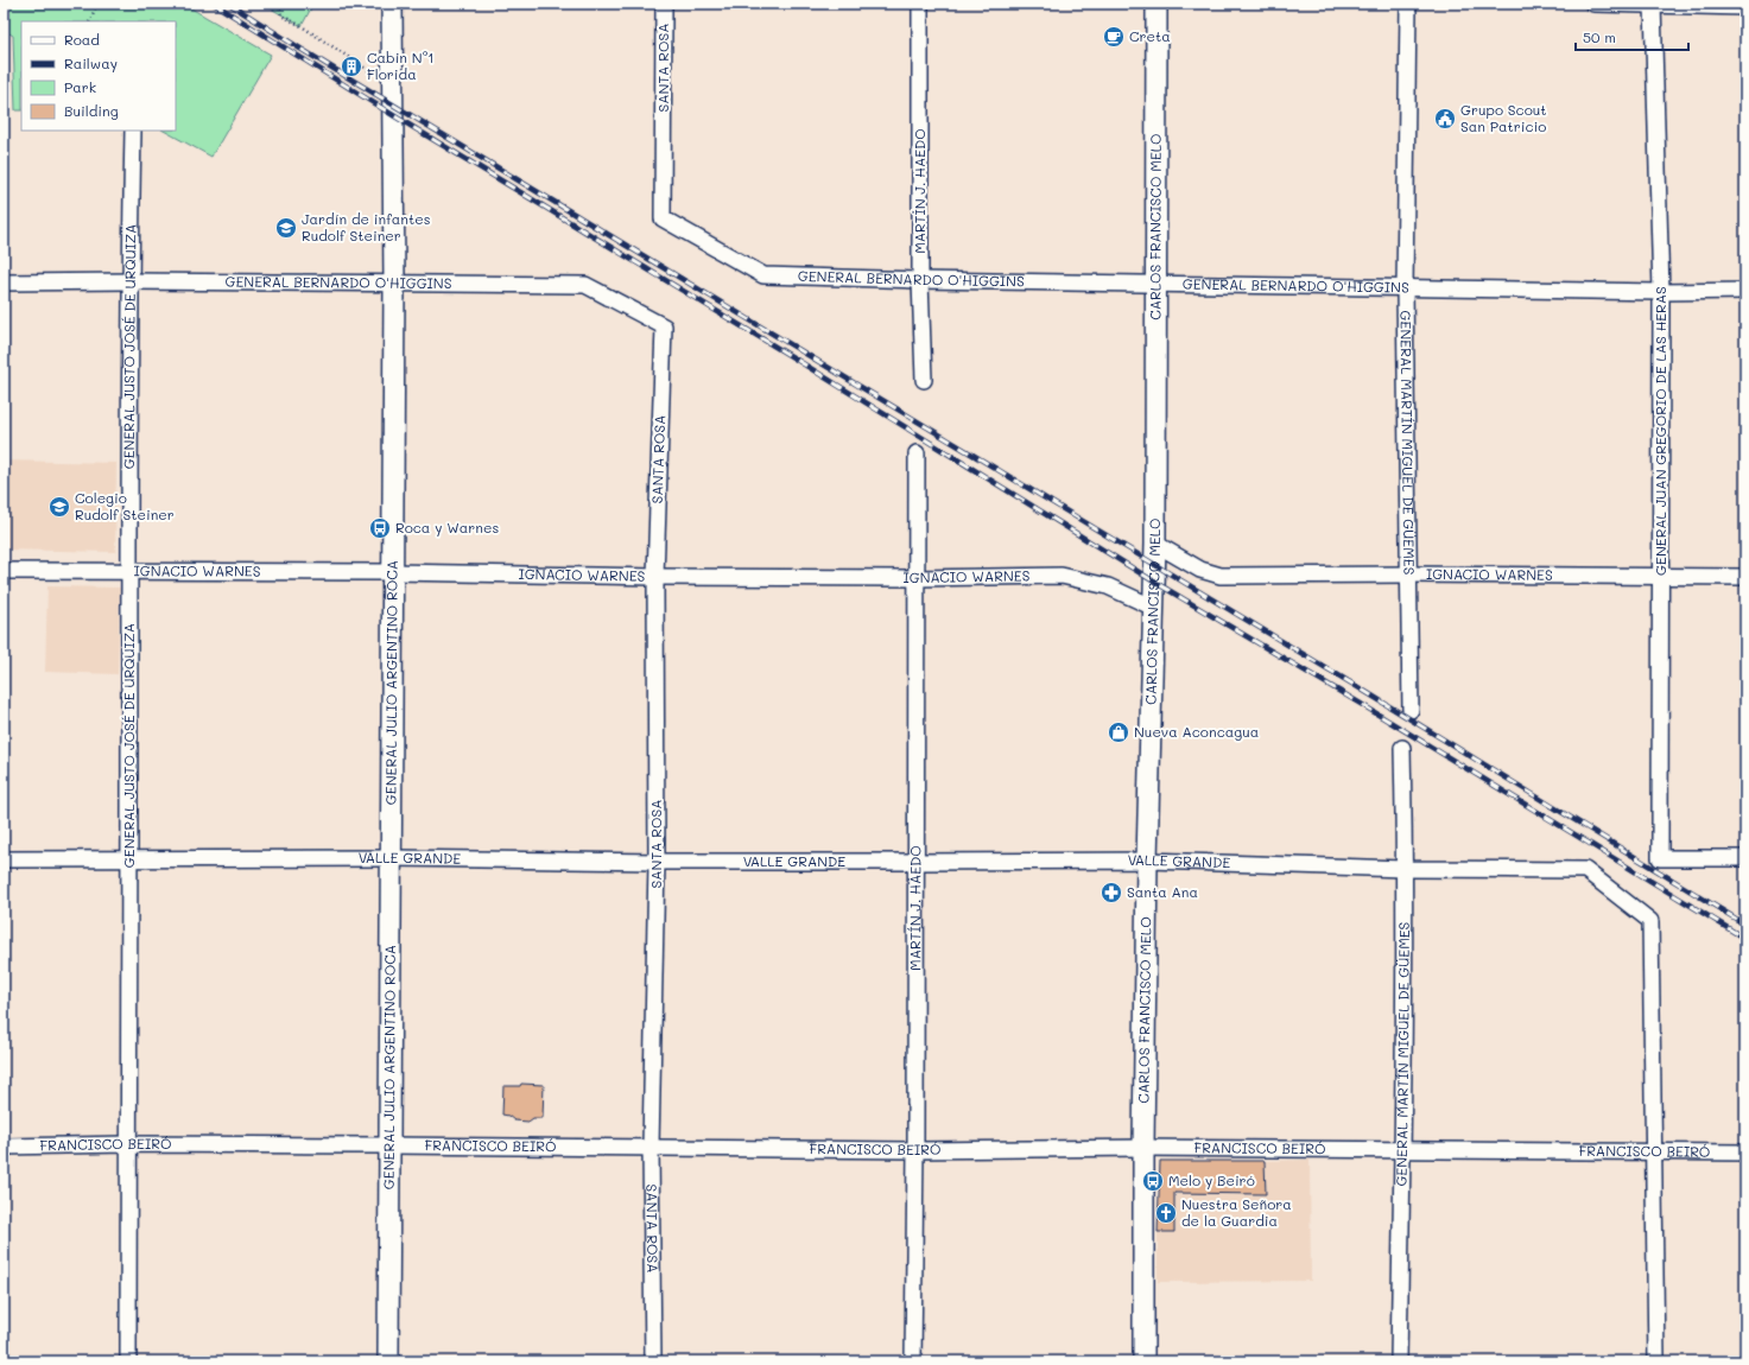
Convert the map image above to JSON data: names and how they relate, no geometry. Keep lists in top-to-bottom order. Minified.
{"streets":{"street":["SANTA ROSA","MARTÍN J. HAEDO","CARLOS FRANCISCO MELO","GENERAL BERNARDO O'HIGGINS","GENERAL JUSTO JOSÉ DE URQUIZA","GENERAL JUAN GREGORIO DE LAS HERAS","GENERAL MARTÍN MIGUEL DE GÜEMES","IGNACIO WARNES","GENERAL JULIO ARGENTINO ROCA","VALLE GRANDE","FRANCISCO BEIRÓ"]},"crossings":[["SANTA ROSA","GENERAL BERNARDO O'HIGGINS"],["SANTA ROSA","IGNACIO WARNES"],["SANTA ROSA","VALLE GRANDE"],["SANTA ROSA","FRANCISCO BEIRÓ"],["MARTÍN J. HAEDO","GENERAL BERNARDO O'HIGGINS"],["MARTÍN J. HAEDO","IGNACIO WARNES"],["MARTÍN J. HAEDO","VALLE GRANDE"],["MARTÍN J. HAEDO","FRANCISCO BEIRÓ"],["CARLOS FRANCISCO MELO","GENERAL BERNARDO O'HIGGINS"],["CARLOS FRANCISCO MELO","IGNACIO WARNES"],["CARLOS FRANCISCO MELO","VALLE GRANDE"],["CARLOS FRANCISCO MELO","FRANCISCO BEIRÓ"],["GENERAL BERNARDO O'HIGGINS","GENERAL JUSTO JOSÉ DE URQUIZA"],["GENERAL BERNARDO O'HIGGINS","GENERAL JUAN GREGORIO DE LAS HERAS"],["GENERAL BERNARDO O'HIGGINS","GENERAL MARTÍN MIGUEL DE GÜEMES"],["GENERAL BERNARDO O'HIGGINS","GENERAL JULIO ARGENTINO ROCA"],["GENERAL JUSTO JOSÉ DE URQUIZA","IGNACIO WARNES"],["GENERAL JUSTO JOSÉ DE URQUIZA","VALLE GRANDE"],["GENERAL JUSTO JOSÉ DE URQUIZA","FRANCISCO BEIRÓ"],["GENERAL JUAN GREGORIO DE LAS HERAS","IGNACIO WARNES"],["GENERAL MARTÍN MIGUEL DE GÜEMES","IGNACIO WARNES"],["GENERAL MARTÍN MIGUEL DE GÜEMES","VALLE GRANDE"],["GENERAL MARTÍN MIGUEL DE GÜEMES","FRANCISCO BEIRÓ"],["IGNACIO WARNES","GENERAL JULIO ARGENTINO ROCA"],["GENERAL JULIO ARGENTINO ROCA","VALLE GRANDE"],["GENERAL JULIO ARGENTINO ROCA","FRANCISCO BEIRÓ"],["VALLE GRANDE","FRANCISCO BEIRÓ"]],"places":{"cafe":["Creta"],"building":["Cabin N°1 Florida"],"public building":["Grupo Scout San Patricio"],"school or university":["Jardín de infantes Rudolf Steiner","Colegio Rudolf Steiner"],"bus stop":["Roca y Warnes","Melo y Beiró"],"shop":["Nueva Aconcagua"],"pharmacy":["Santa Ana"],"church":["Nuestra Señora de la Guardia"]},"legend":["Road","Railway","Park","Building"],"scale_bar":"50 m"}
